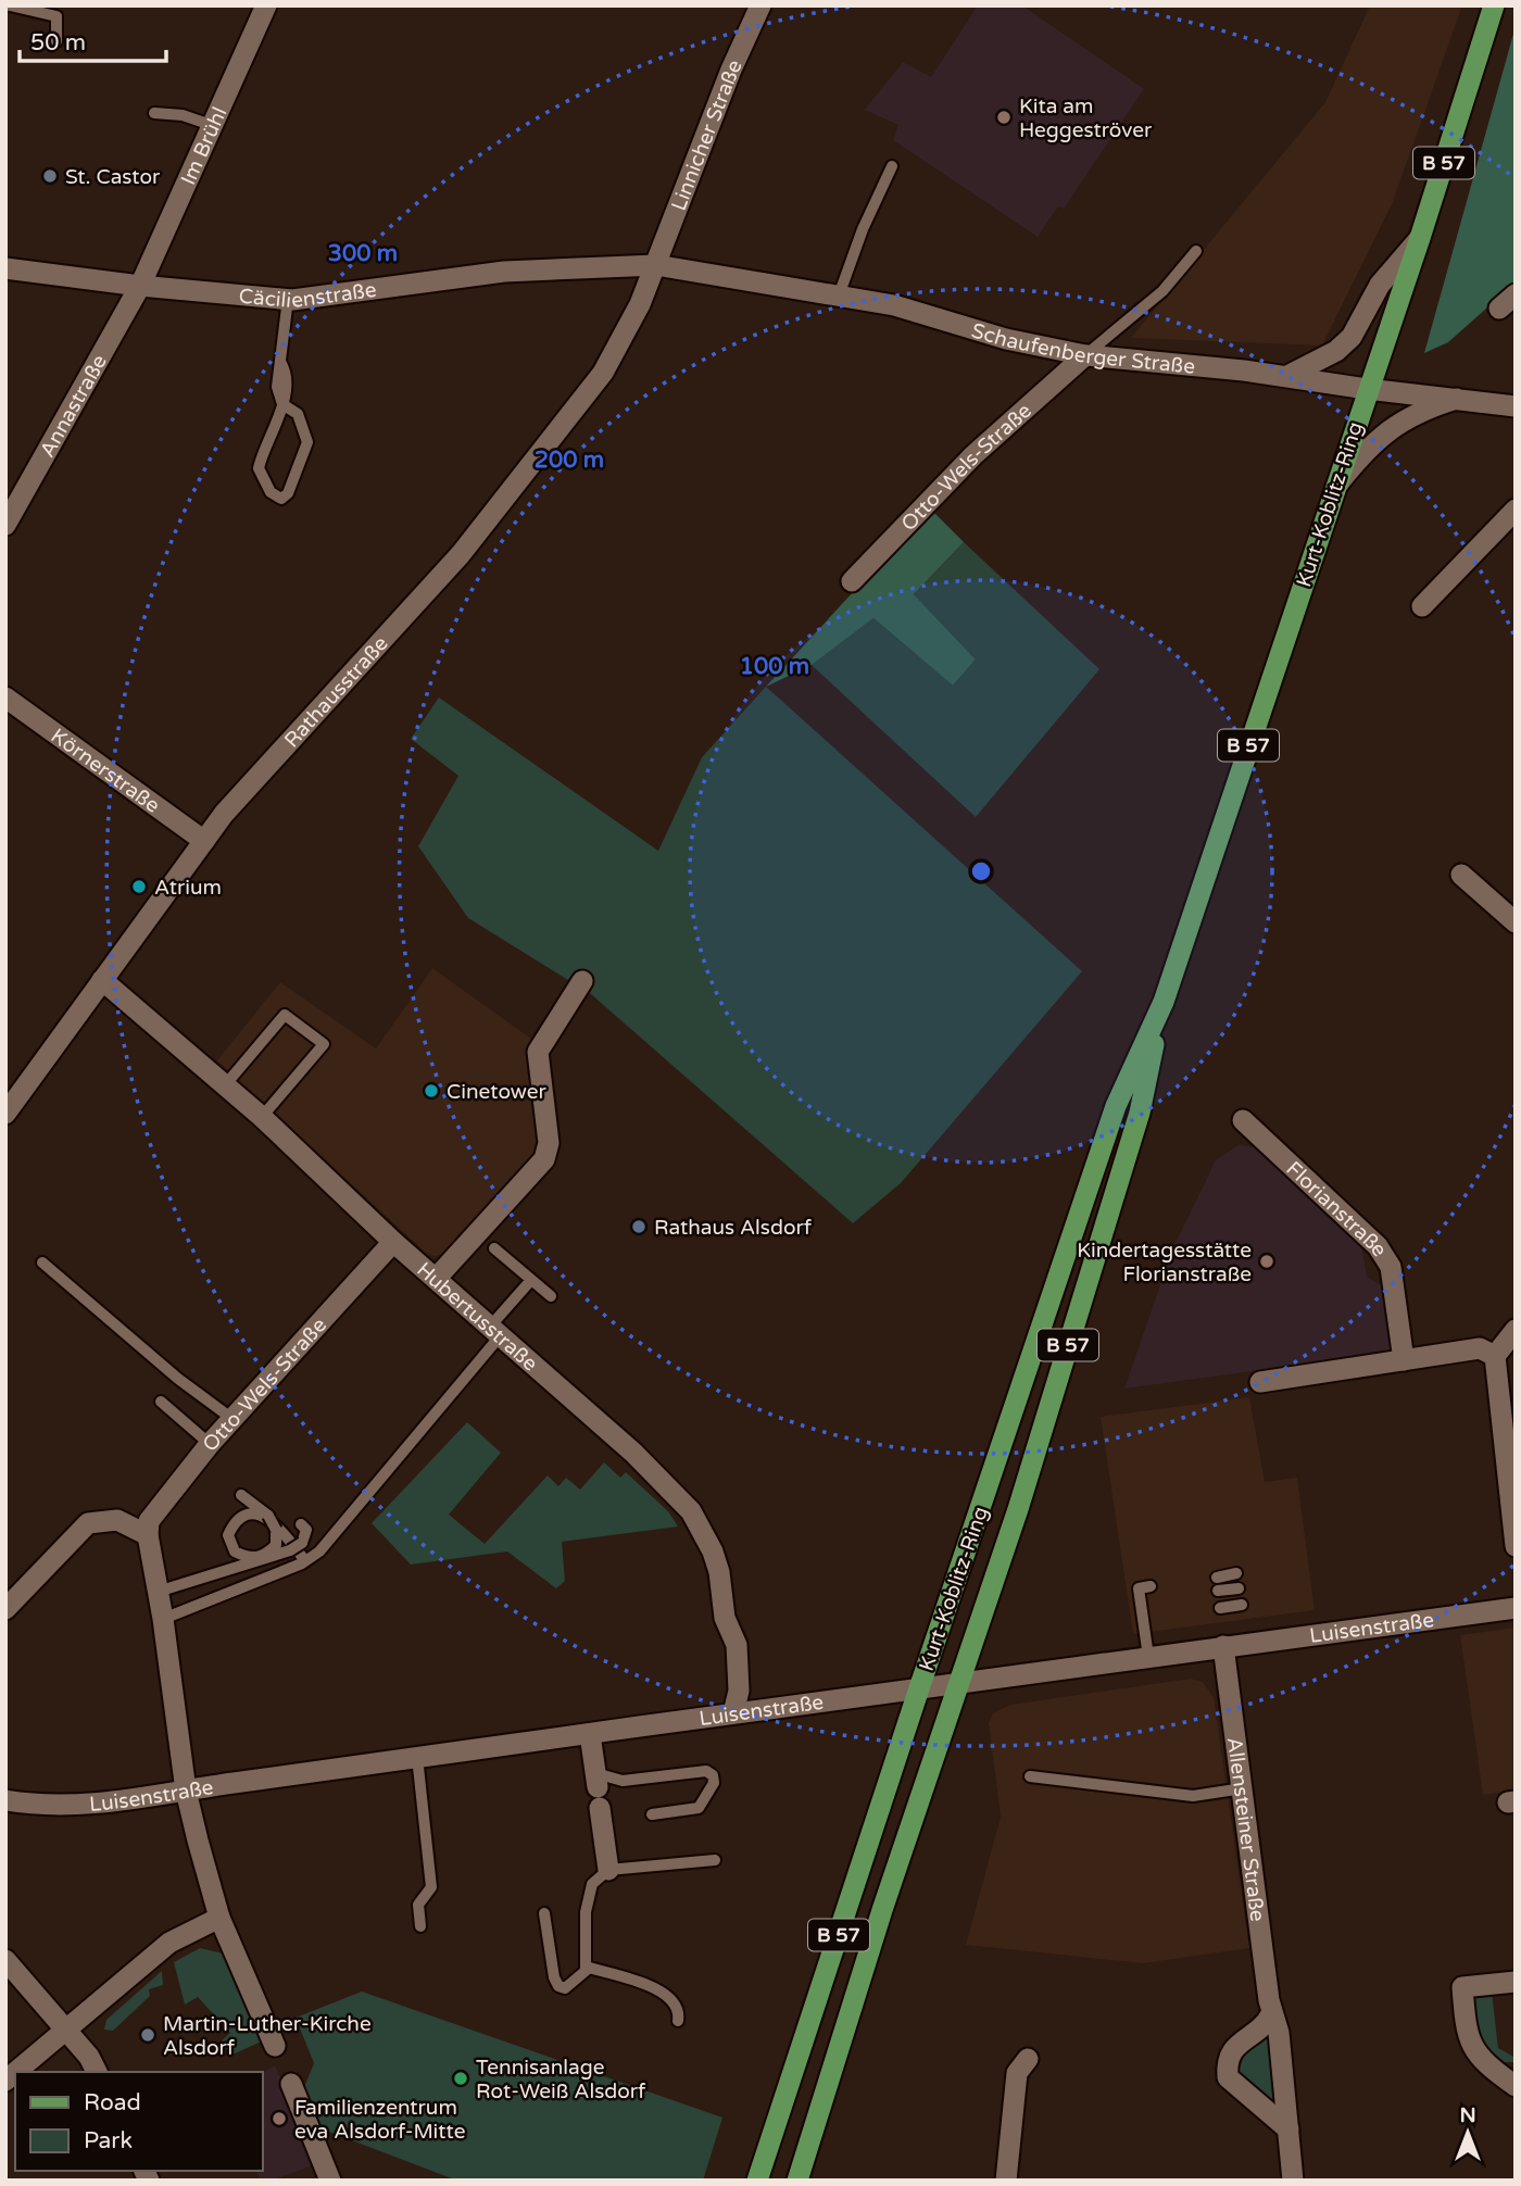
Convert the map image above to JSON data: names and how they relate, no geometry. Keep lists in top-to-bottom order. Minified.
{"streets":{"main road":["B 57","Kurt-Koblitz-Ring"],"street":["Linnicher Straße","Im Brühl","Cäcilienstraße","Schaufenberger Straße","Annastraße","Otto-Wels-Straße","Rathausstraße","Körnerstraße","Florianstraße","Hubertusstraße","Luisenstraße","Allensteiner Straße"]},"crossings":[["Linnicher Straße","Cäcilienstraße"],["Linnicher Straße","Schaufenberger Straße"],["Linnicher Straße","Rathausstraße"],["Im Brühl","Cäcilienstraße"],["Im Brühl","Annastraße"],["Cäcilienstraße","Schaufenberger Straße"],["Cäcilienstraße","Annastraße"],["Cäcilienstraße","Rathausstraße"],["Schaufenberger Straße","Otto-Wels-Straße"],["Schaufenberger Straße","Kurt-Koblitz-Ring"],["Schaufenberger Straße","Rathausstraße"],["Otto-Wels-Straße","Hubertusstraße"],["Kurt-Koblitz-Ring","Luisenstraße"],["Rathausstraße","Körnerstraße"],["Rathausstraße","Hubertusstraße"],["Hubertusstraße","Luisenstraße"],["Luisenstraße","Allensteiner Straße"]],"places":["Kita am Heggeströver","St. Castor","Atrium","Cinetower","Rathaus Alsdorf","Kindertagesstätte Florianstraße","Martin-Luther-Kirche Alsdorf","Tennisanlage Rot-Weiß Alsdorf","Familienzentrum eva Alsdorf-Mitte"],"legend":["Road","Park"],"scale_bar":"50 m","north":"top","rings":["300 m","200 m","100 m"]}
